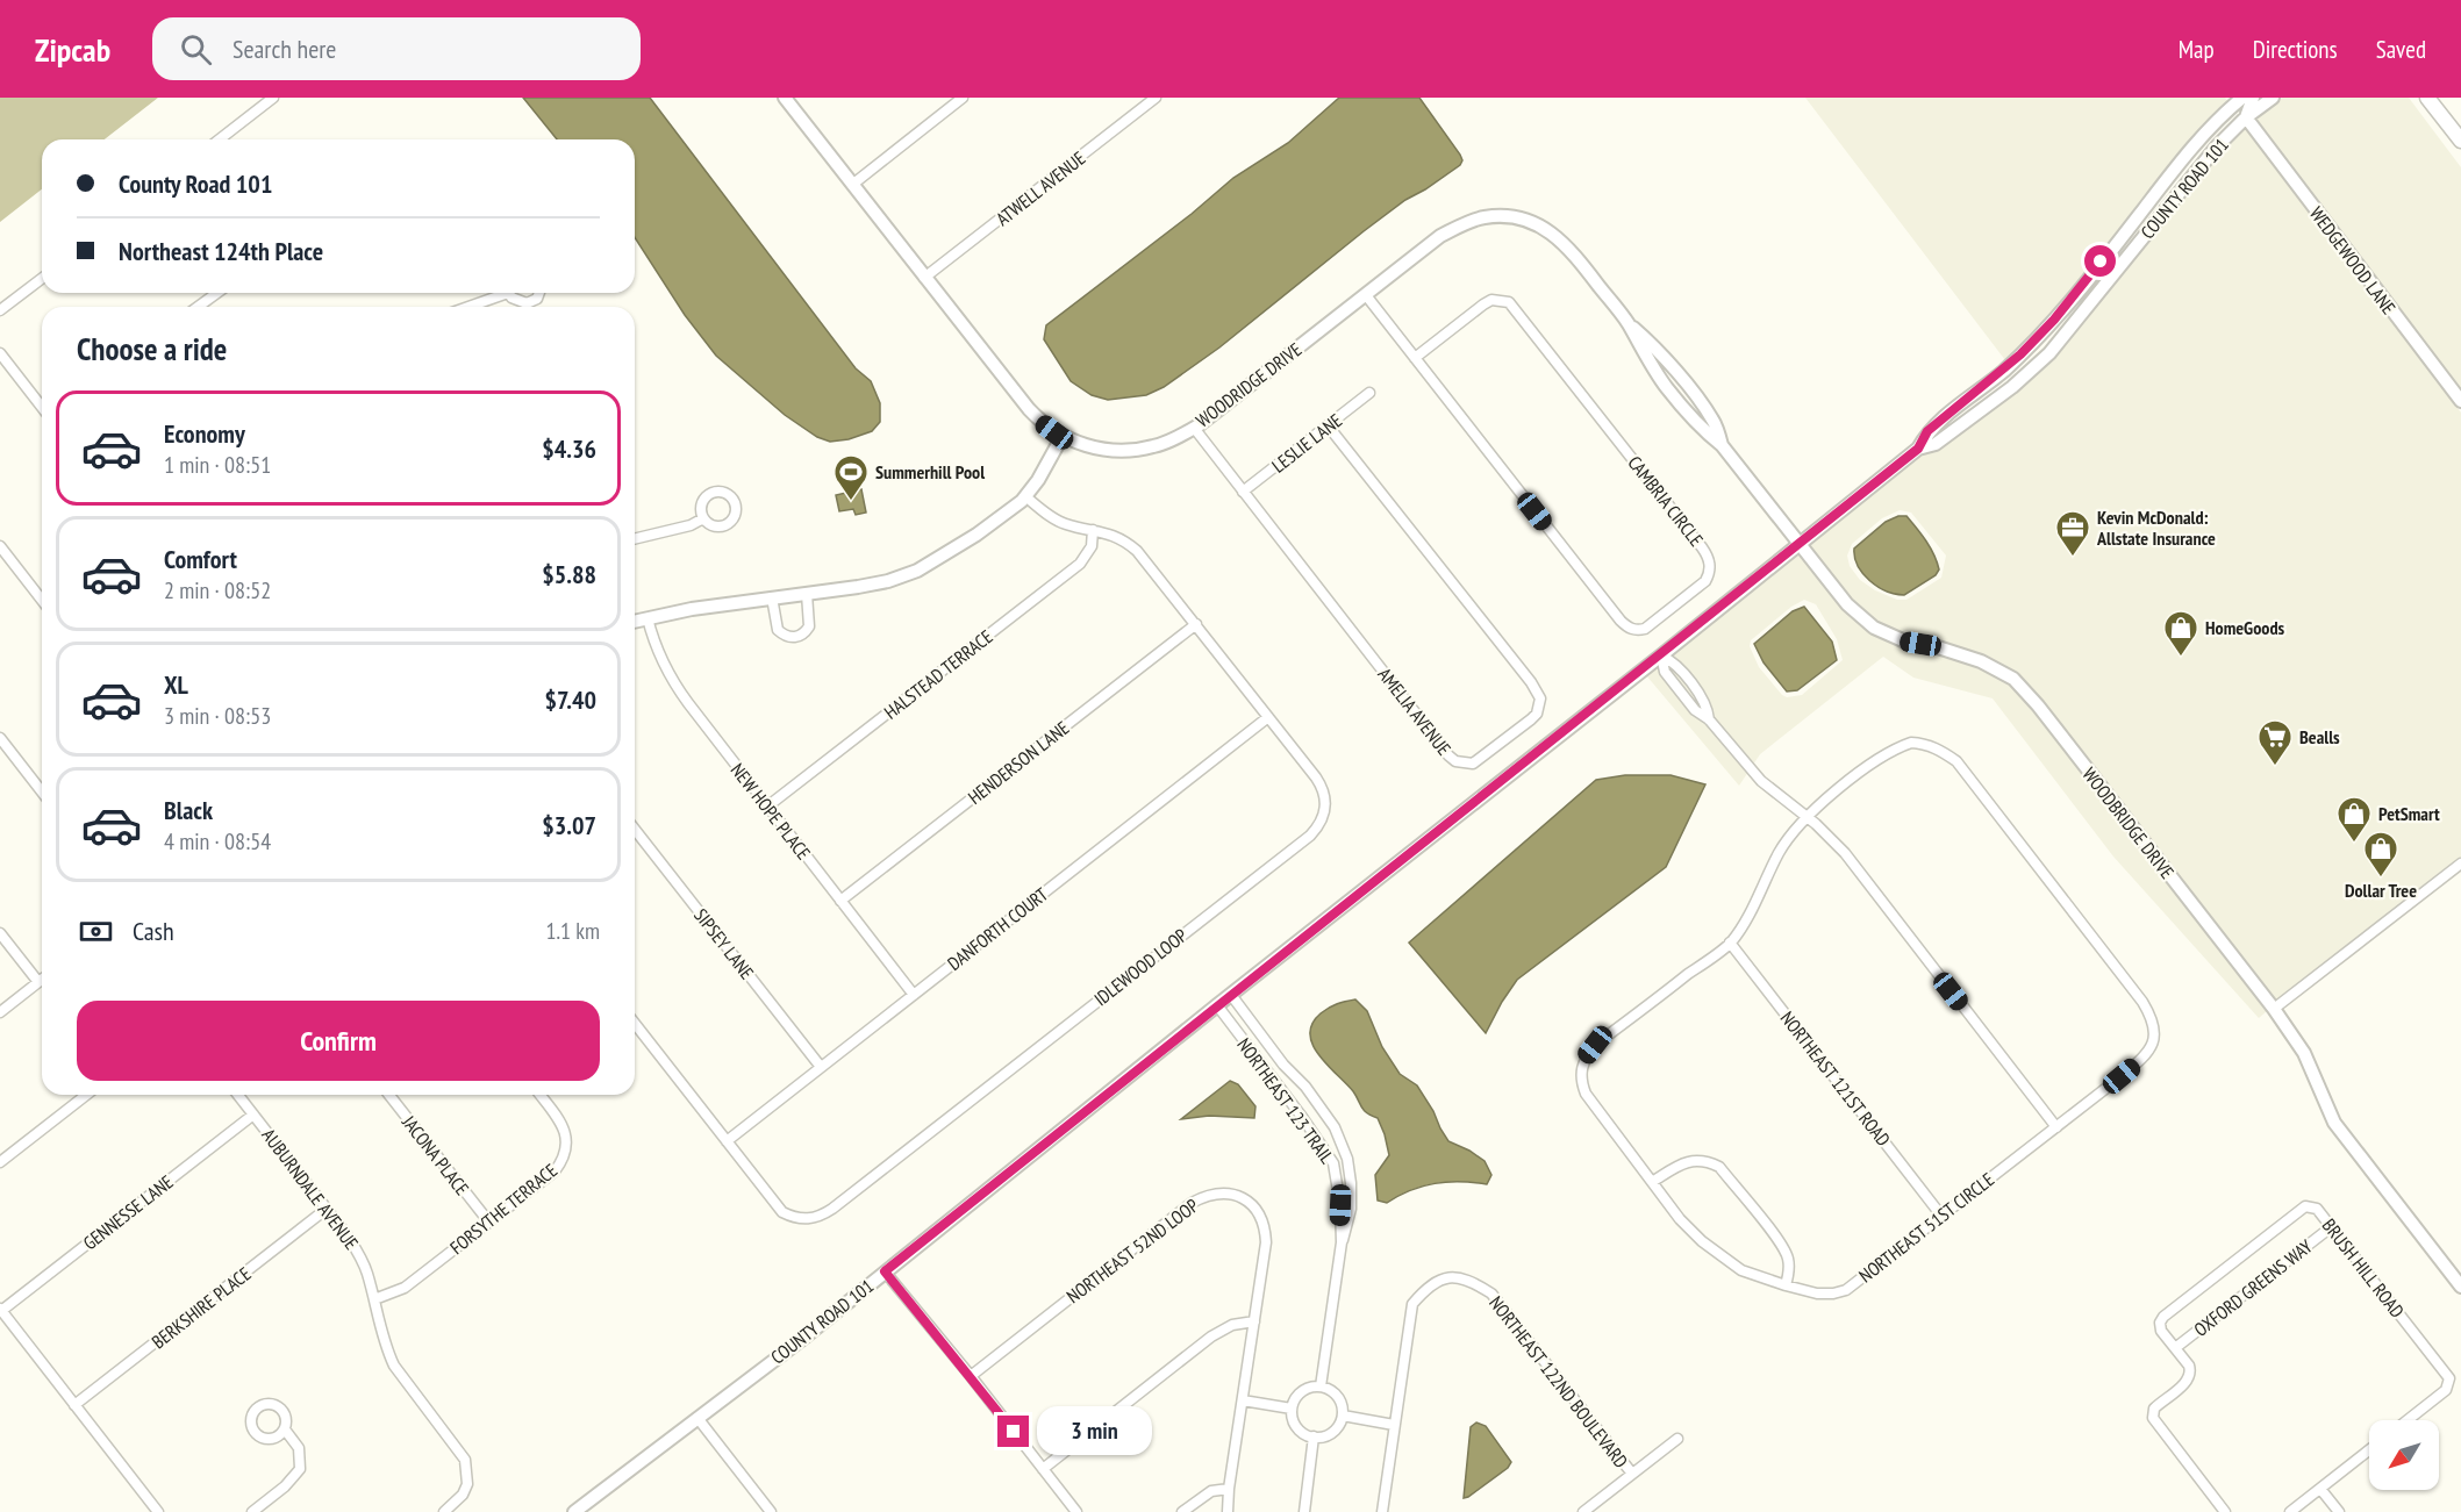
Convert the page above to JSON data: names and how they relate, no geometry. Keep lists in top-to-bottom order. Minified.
{"streets":{"street":["ATWELL AVENUE","COUNTY ROAD 101","WEDGEWOOD LANE","WOODRIDGE DRIVE","LESLIE LANE","CAMBRIA CIRCLE","HALSTEAD TERRACE","AMELIA AVENUE","HENDERSON LANE","NEW HOPE PLACE","WOODBRIDGE DRIVE","DANFORTH COURT","SIPSEY LANE","IDLEWOOD LOOP","NORTHEAST 121ST ROAD","NORTHEAST 123 TRAIL","JACONA PLACE","AUBURNDALE AVENUE","FORSYTHE TERRACE","GENNESSE LANE","NORTHEAST 51ST CIRCLE","NORTHEAST 52ND LOOP","BRUSH HILL ROAD","OXFORD GREENS WAY","BERKSHIRE PLACE","NORTHEAST 122ND BOULEVARD"]},"crossings":[["ATWELL AVENUE","WOODRIDGE DRIVE"],["COUNTY ROAD 101","WEDGEWOOD LANE"],["COUNTY ROAD 101","WOODBRIDGE DRIVE"],["COUNTY ROAD 101","NORTHEAST 123 TRAIL"],["WOODRIDGE DRIVE","CAMBRIA CIRCLE"],["WOODRIDGE DRIVE","AMELIA AVENUE"],["WOODRIDGE DRIVE","WOODBRIDGE DRIVE"],["LESLIE LANE","AMELIA AVENUE"],["HALSTEAD TERRACE","NEW HOPE PLACE"],["HALSTEAD TERRACE","IDLEWOOD LOOP"],["HENDERSON LANE","NEW HOPE PLACE"],["HENDERSON LANE","IDLEWOOD LOOP"],["NEW HOPE PLACE","DANFORTH COURT"],["DANFORTH COURT","SIPSEY LANE"],["DANFORTH COURT","IDLEWOOD LOOP"],["NORTHEAST 121ST ROAD","NORTHEAST 51ST CIRCLE"],["JACONA PLACE","FORSYTHE TERRACE"],["AUBURNDALE AVENUE","FORSYTHE TERRACE"],["AUBURNDALE AVENUE","GENNESSE LANE"],["AUBURNDALE AVENUE","BERKSHIRE PLACE"],["BRUSH HILL ROAD","OXFORD GREENS WAY"]],"places":{"sports":["Summerhill Pool"],"office":["Kevin McDonald: Allstate Insurance"],"shop":["HomeGoods","PetSmart","Dollar Tree"],"supermarket":["Bealls"]},"north":"bottom left","page":{"header":"Zipcab","search":"Search here","nav":["Map","Directions","Saved"],"banner":["County Road 101","Northeast 124th Place"],"heading":"Choose a ride","list":[{"name":"Economy","note":"1 min · 08:51","value":"$4.36"},{"name":"Comfort","note":"2 min · 08:52","value":"$5.88"},{"name":"XL","note":"3 min · 08:53","value":"$7.40"},{"name":"Black","note":"4 min · 08:54","value":"$3.07"}],"pay":["Cash","1.1 km"],"buttons":"Confirm","bubble":"3 min"}}
